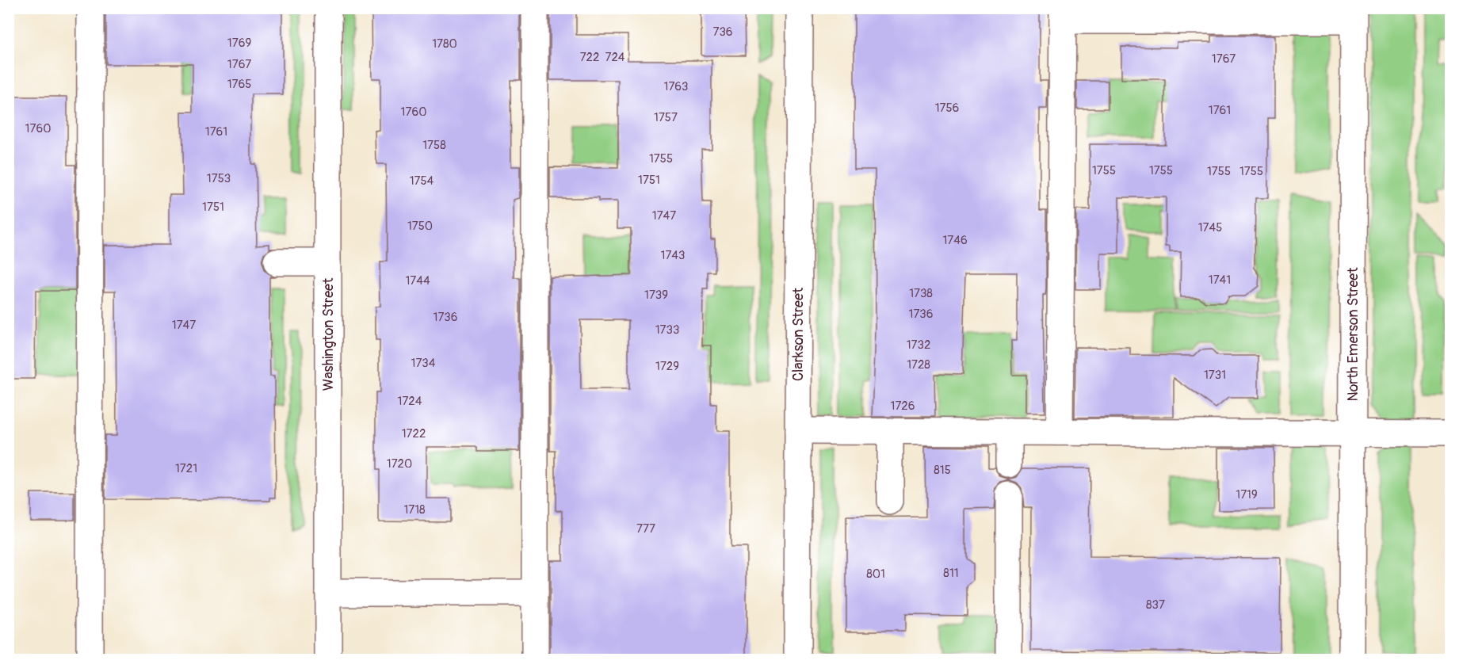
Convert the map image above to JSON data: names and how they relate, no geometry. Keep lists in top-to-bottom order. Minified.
{"streets":{"street":["Washington Street","Clarkson Street","North Emerson Street"]},"house_numbers":["736","1769","1780","722","724","1767","1767","1765","1763","1756","1761","1760","1757","1760","1761","1758","1755","1755","1755","1755","1755","1753","1751","1754","1751","1747","1750","1745","1746","1743","1741","1744","1738","1739","1736","1736","1747","1733","1732","1734","1728","1729","1731","1724","1726","1722","1720","1721","815","1719","1718","777","811","801","837"]}
